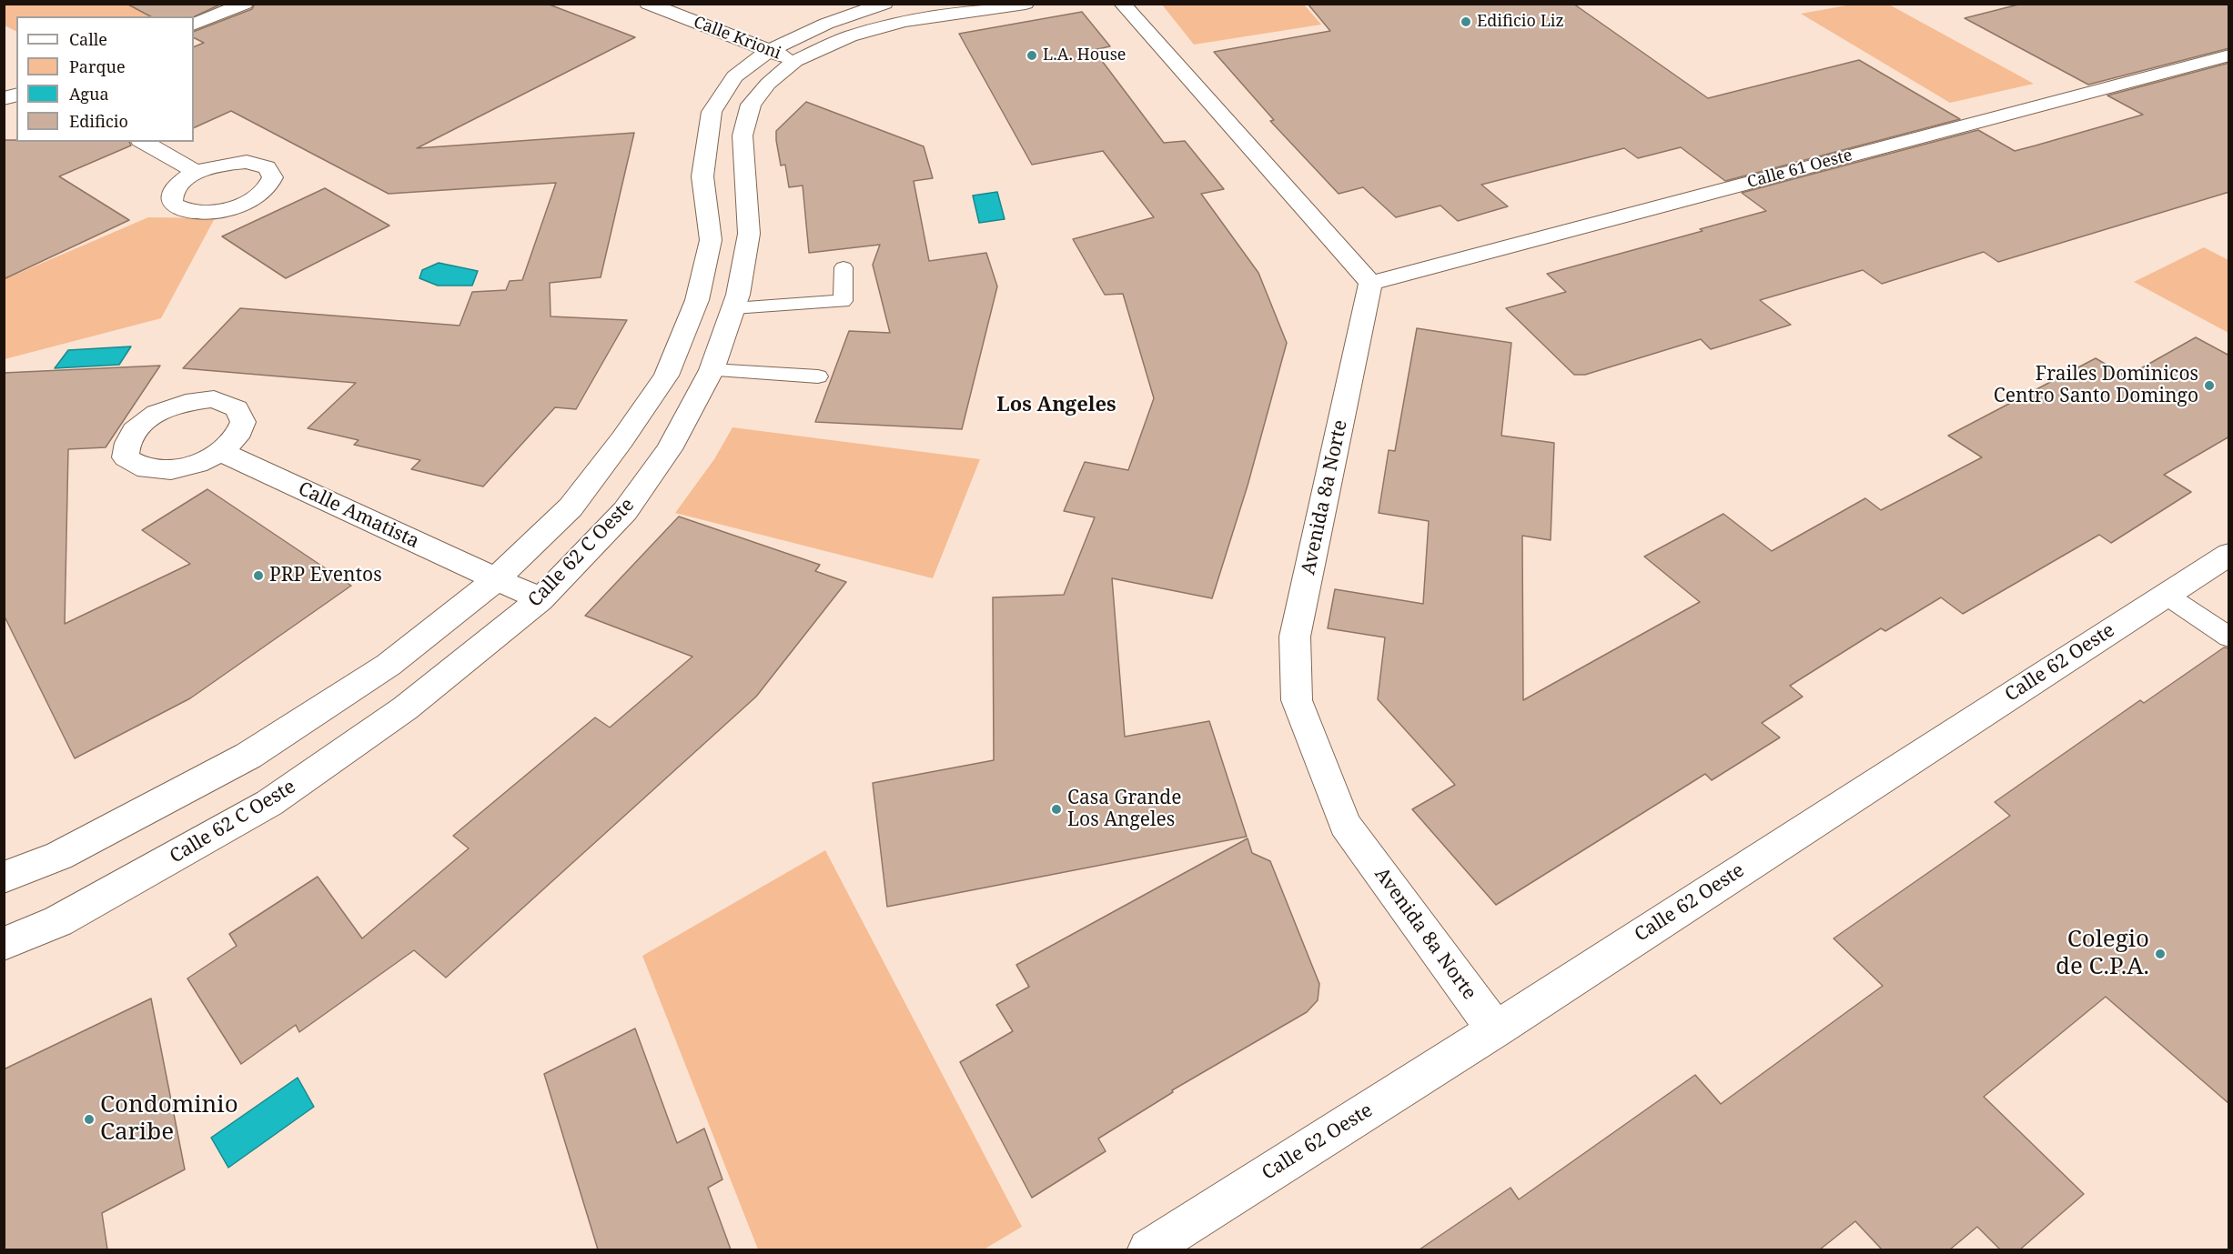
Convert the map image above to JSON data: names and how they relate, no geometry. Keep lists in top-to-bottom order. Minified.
{"streets":{"street":["Calle Krioni","Calle 61 Oeste","Avenida 8a Norte","Calle Amatista","Calle 62 C Oeste","Calle 62 Oeste"]},"crossings":[["Calle Krioni","Calle 62 C Oeste"],["Calle 61 Oeste","Avenida 8a Norte"],["Avenida 8a Norte","Calle 62 Oeste"],["Calle Amatista","Calle 62 C Oeste"]],"districts":["Los Angeles"],"places":["Edificio Liz","L.A. House","Frailes Dominicos Centro Santo Domingo","PRP Eventos","Casa Grande Los Angeles","Colegio de C.P.A.","Condominio Caribe"],"legend":["Calle","Parque","Agua","Edificio"]}
